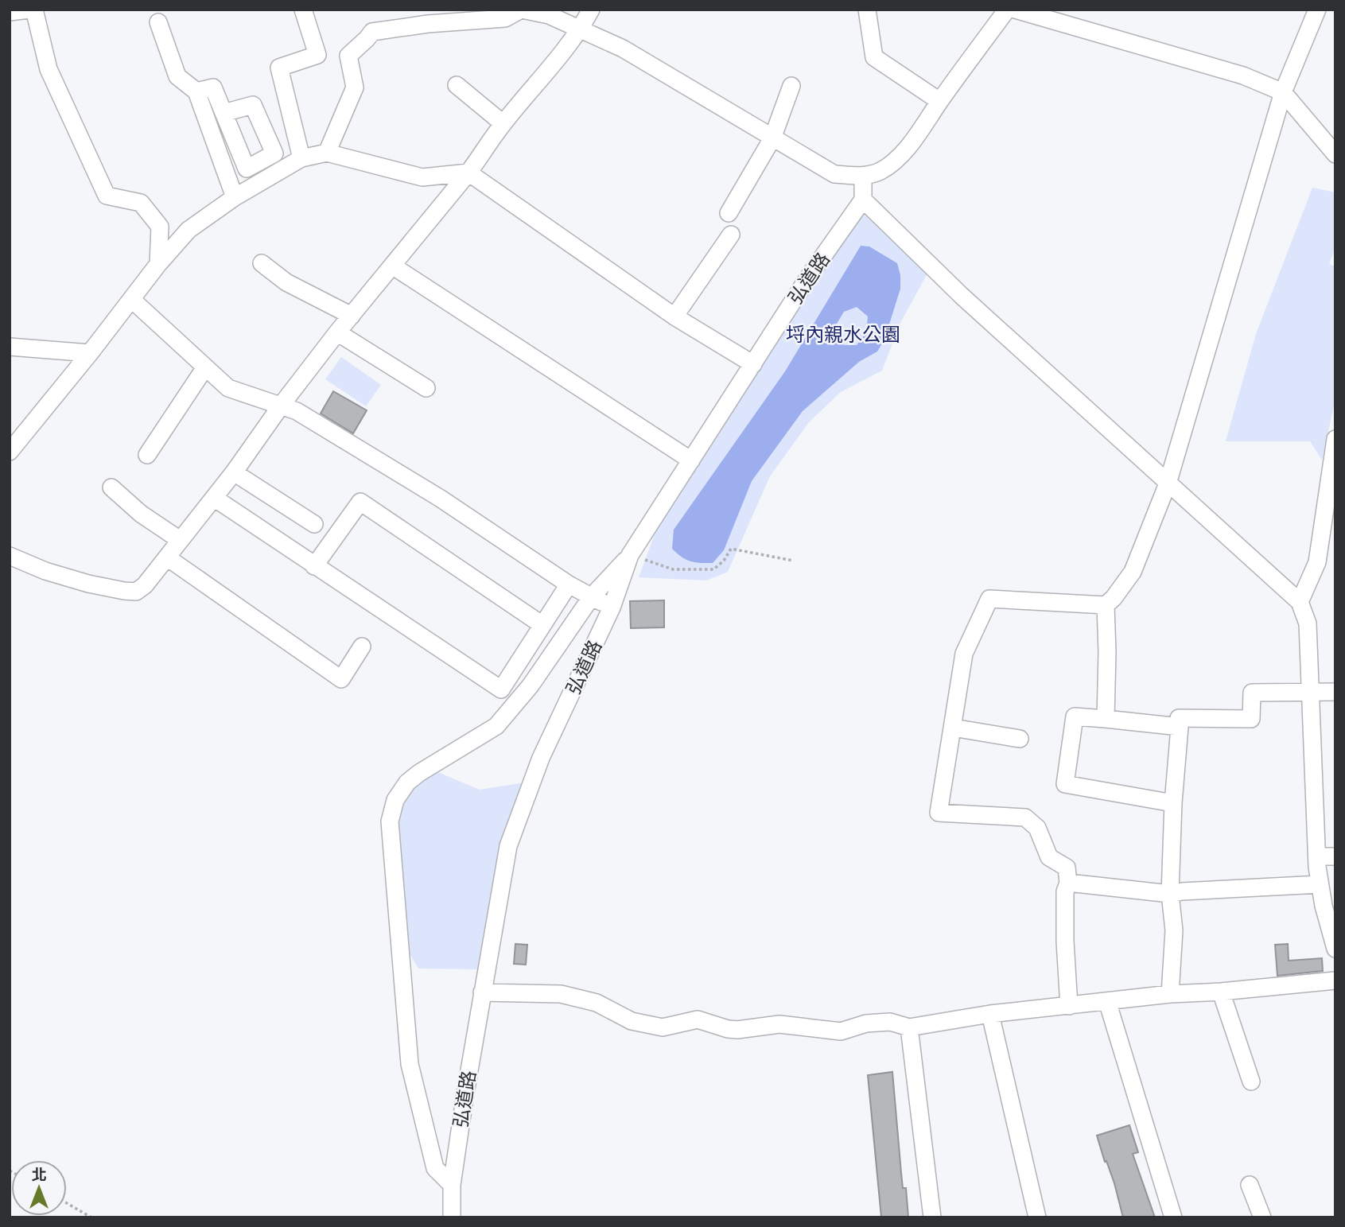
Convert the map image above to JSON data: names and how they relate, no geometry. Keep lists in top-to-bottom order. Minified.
{"streets":{"street":["弘道路"]},"parks":["埒內親水公園"],"north":"top"}
